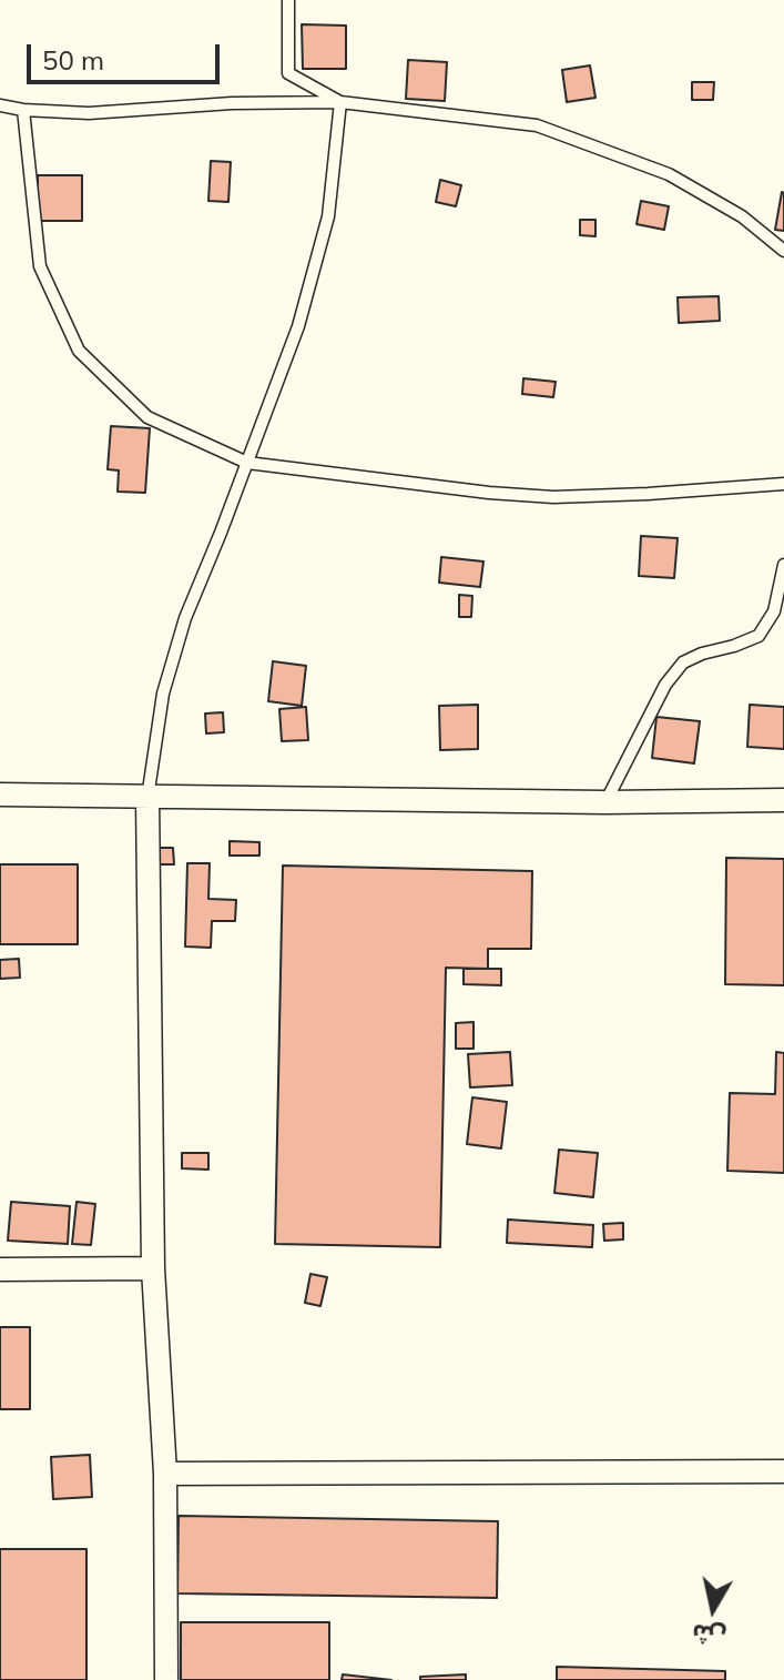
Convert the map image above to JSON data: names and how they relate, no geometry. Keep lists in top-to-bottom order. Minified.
{"scale_bar":"50 m","north":"bottom"}
